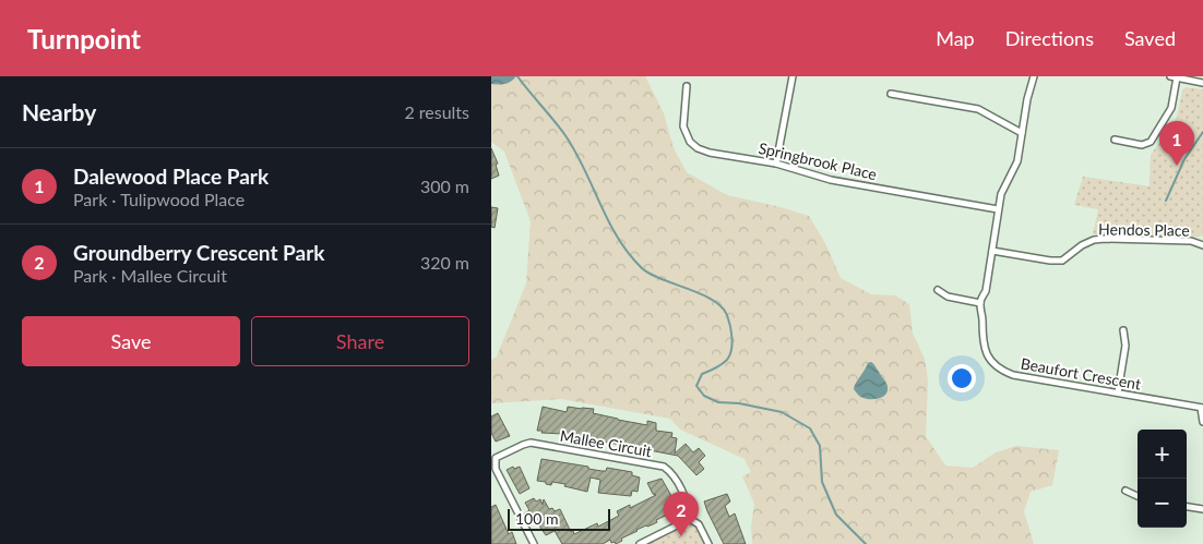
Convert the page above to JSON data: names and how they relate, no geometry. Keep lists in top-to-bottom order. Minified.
{"streets":{"street":["Springbrook Place","Hendos Place","Beaufort Crescent","Mallee Circuit"]},"crossings":[["Springbrook Place","Beaufort Crescent"],["Hendos Place","Beaufort Crescent"]],"scale_bar":"100 m","page":{"header":"Turnpoint","nav":["Map","Directions","Saved"],"heading":["Nearby","2 results"],"pins":["1","2"],"list":[{"mark":"1","name":"Dalewood Place Park","note":"Park · Tulipwood Place","value":"300 m"},{"mark":"2","name":"Groundberry Crescent Park","note":"Park · Mallee Circuit","value":"320 m"}],"buttons":["Save","Share"],"map_buttons":["+","−"],"scale":"100 m"}}
